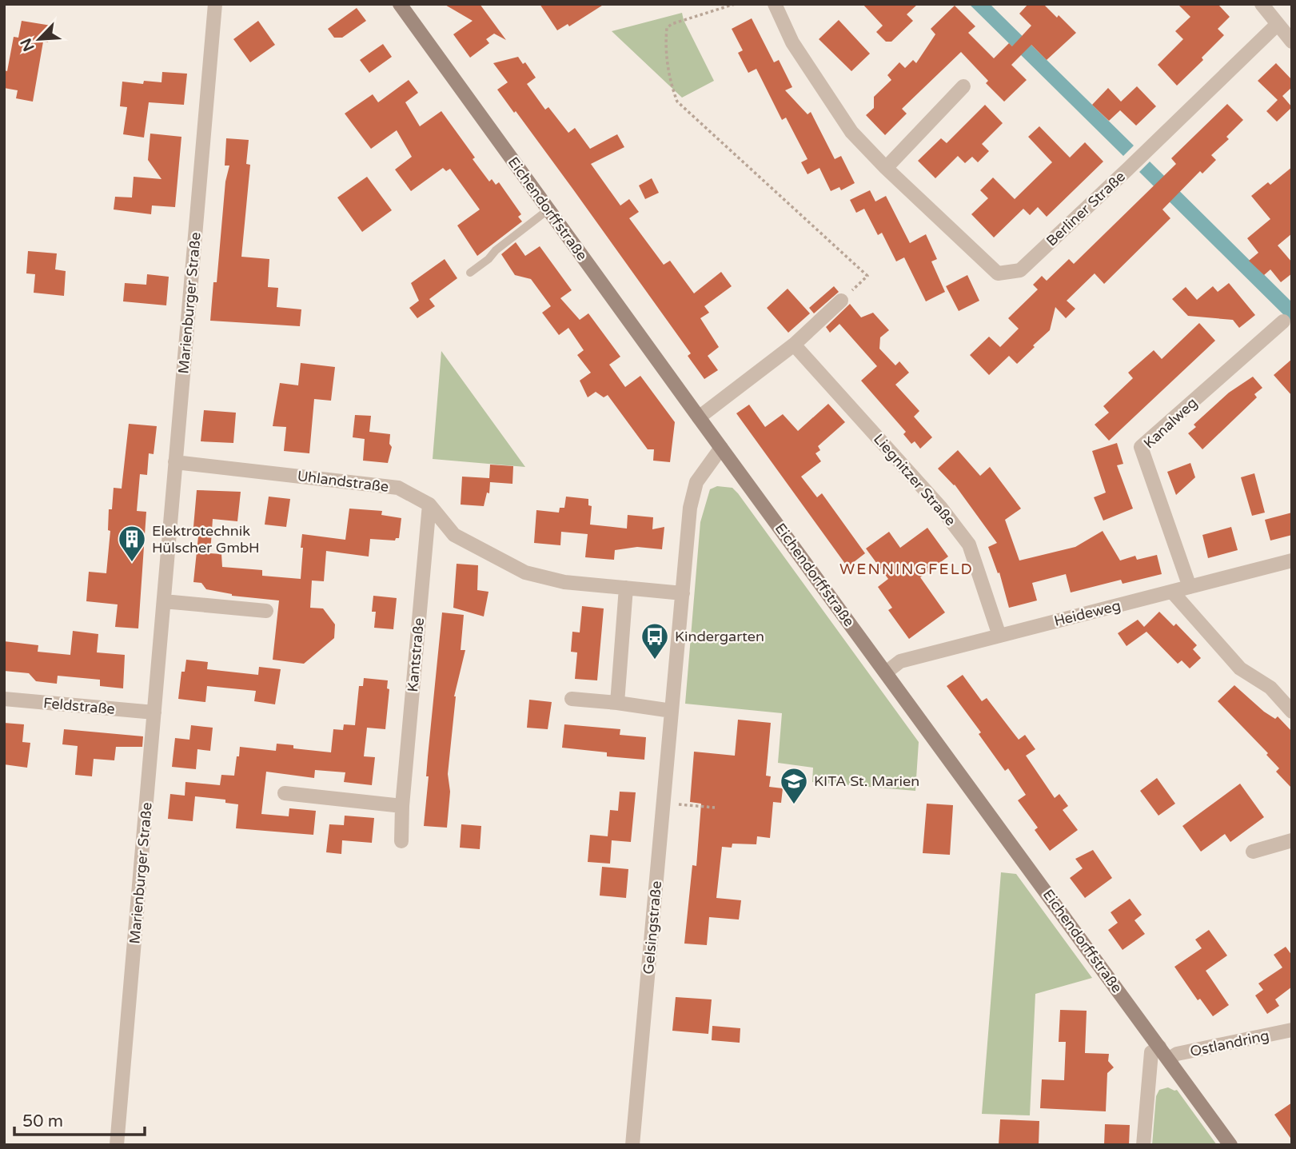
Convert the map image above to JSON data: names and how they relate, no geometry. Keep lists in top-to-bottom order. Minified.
{"streets":{"street":["Eichendorffstraße","Berliner Straße","Marienburger Straße","Kanalweg","Liegnitzer Straße","Uhlandstraße","Heideweg","Kantstraße","Feldstraße","Gelsingstraße","Ostlandring"]},"crossings":[["Eichendorffstraße","Heideweg"],["Eichendorffstraße","Gelsingstraße"],["Eichendorffstraße","Ostlandring"],["Marienburger Straße","Uhlandstraße"],["Marienburger Straße","Feldstraße"],["Kanalweg","Heideweg"],["Liegnitzer Straße","Heideweg"],["Uhlandstraße","Kantstraße"],["Uhlandstraße","Gelsingstraße"]],"districts":["WENNINGFELD"],"places":{"building":["Elektrotechnik Hülscher GmbH"],"bus stop":["Kindergarten"],"school or university":["KITA St. Marien"]},"scale_bar":"50 m","north":"bottom left"}
